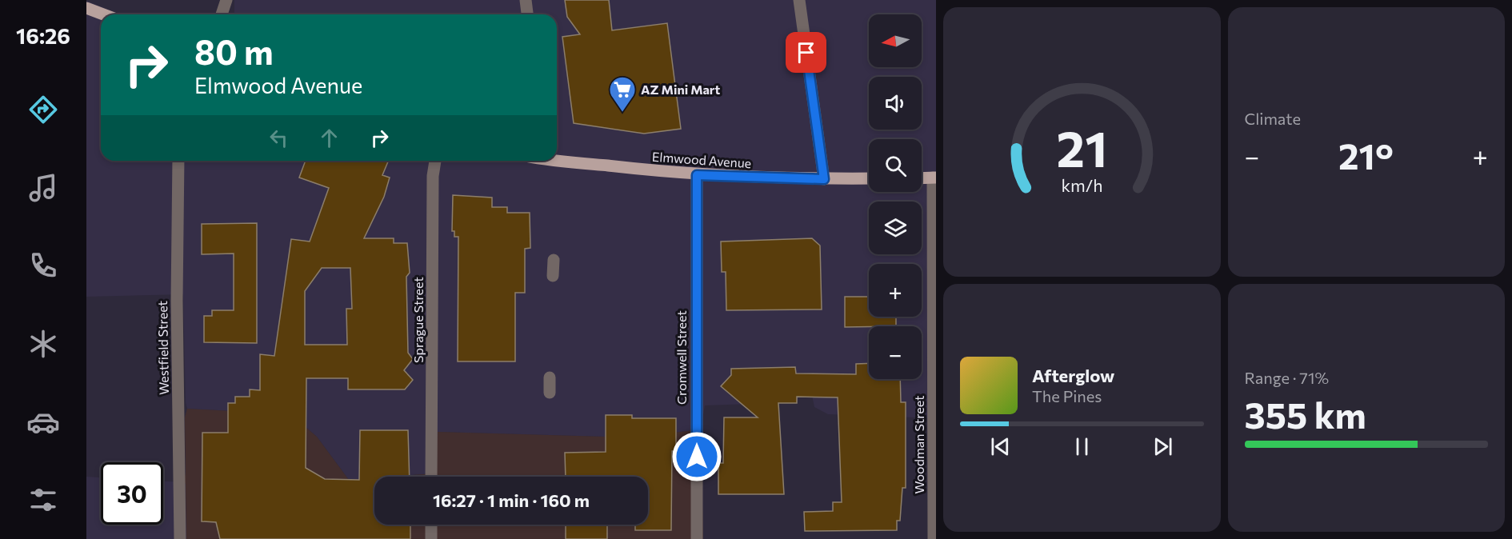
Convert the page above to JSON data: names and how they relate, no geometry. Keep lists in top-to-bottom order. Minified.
{"streets":{"main road":["Elmwood Avenue"],"street":["Sprague Street","Westfield Street","Cromwell Street","Woodman Street"]},"crossings":[["Elmwood Avenue","Cromwell Street"]],"places":{"supermarket":["AZ Mini Mart"]},"north":"left","page":{"tabs":"16:26","tile":["Climate",["Range · 71%","355 km"]],"map_buttons":["+","−"],"turn":["80 m","Elmwood Avenue"],"heat":["−","21°","+"],"song":["Afterglow","The Pines"],"limit":"30","trip":"16:27 · 1 min · 160 m","gauge":["21","km/h"]}}
